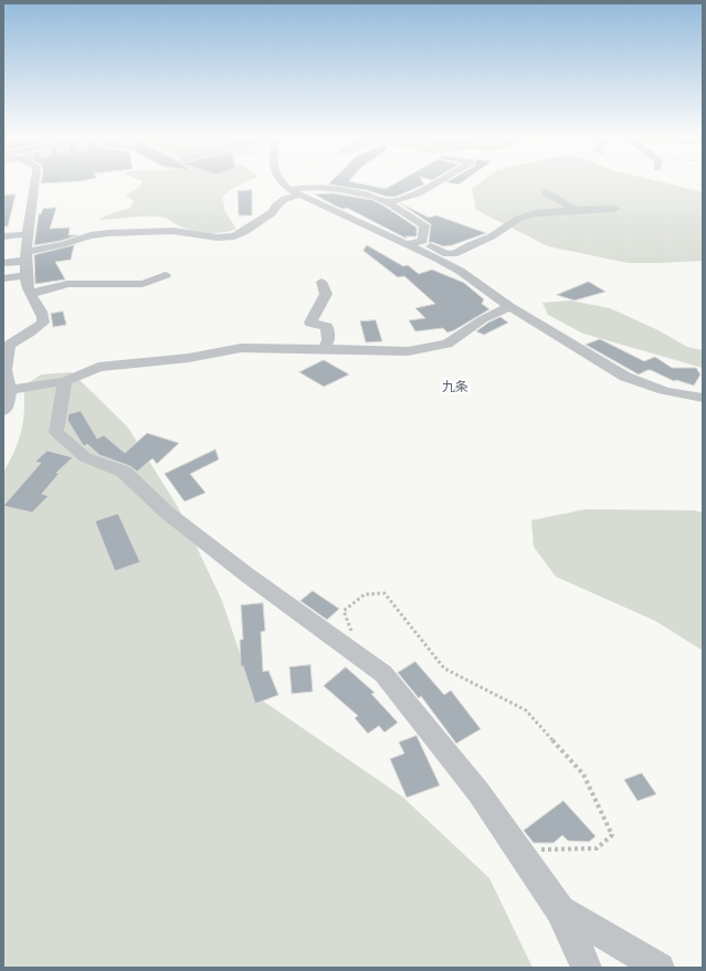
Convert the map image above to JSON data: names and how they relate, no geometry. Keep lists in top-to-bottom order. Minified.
{"districts":["九条"]}
